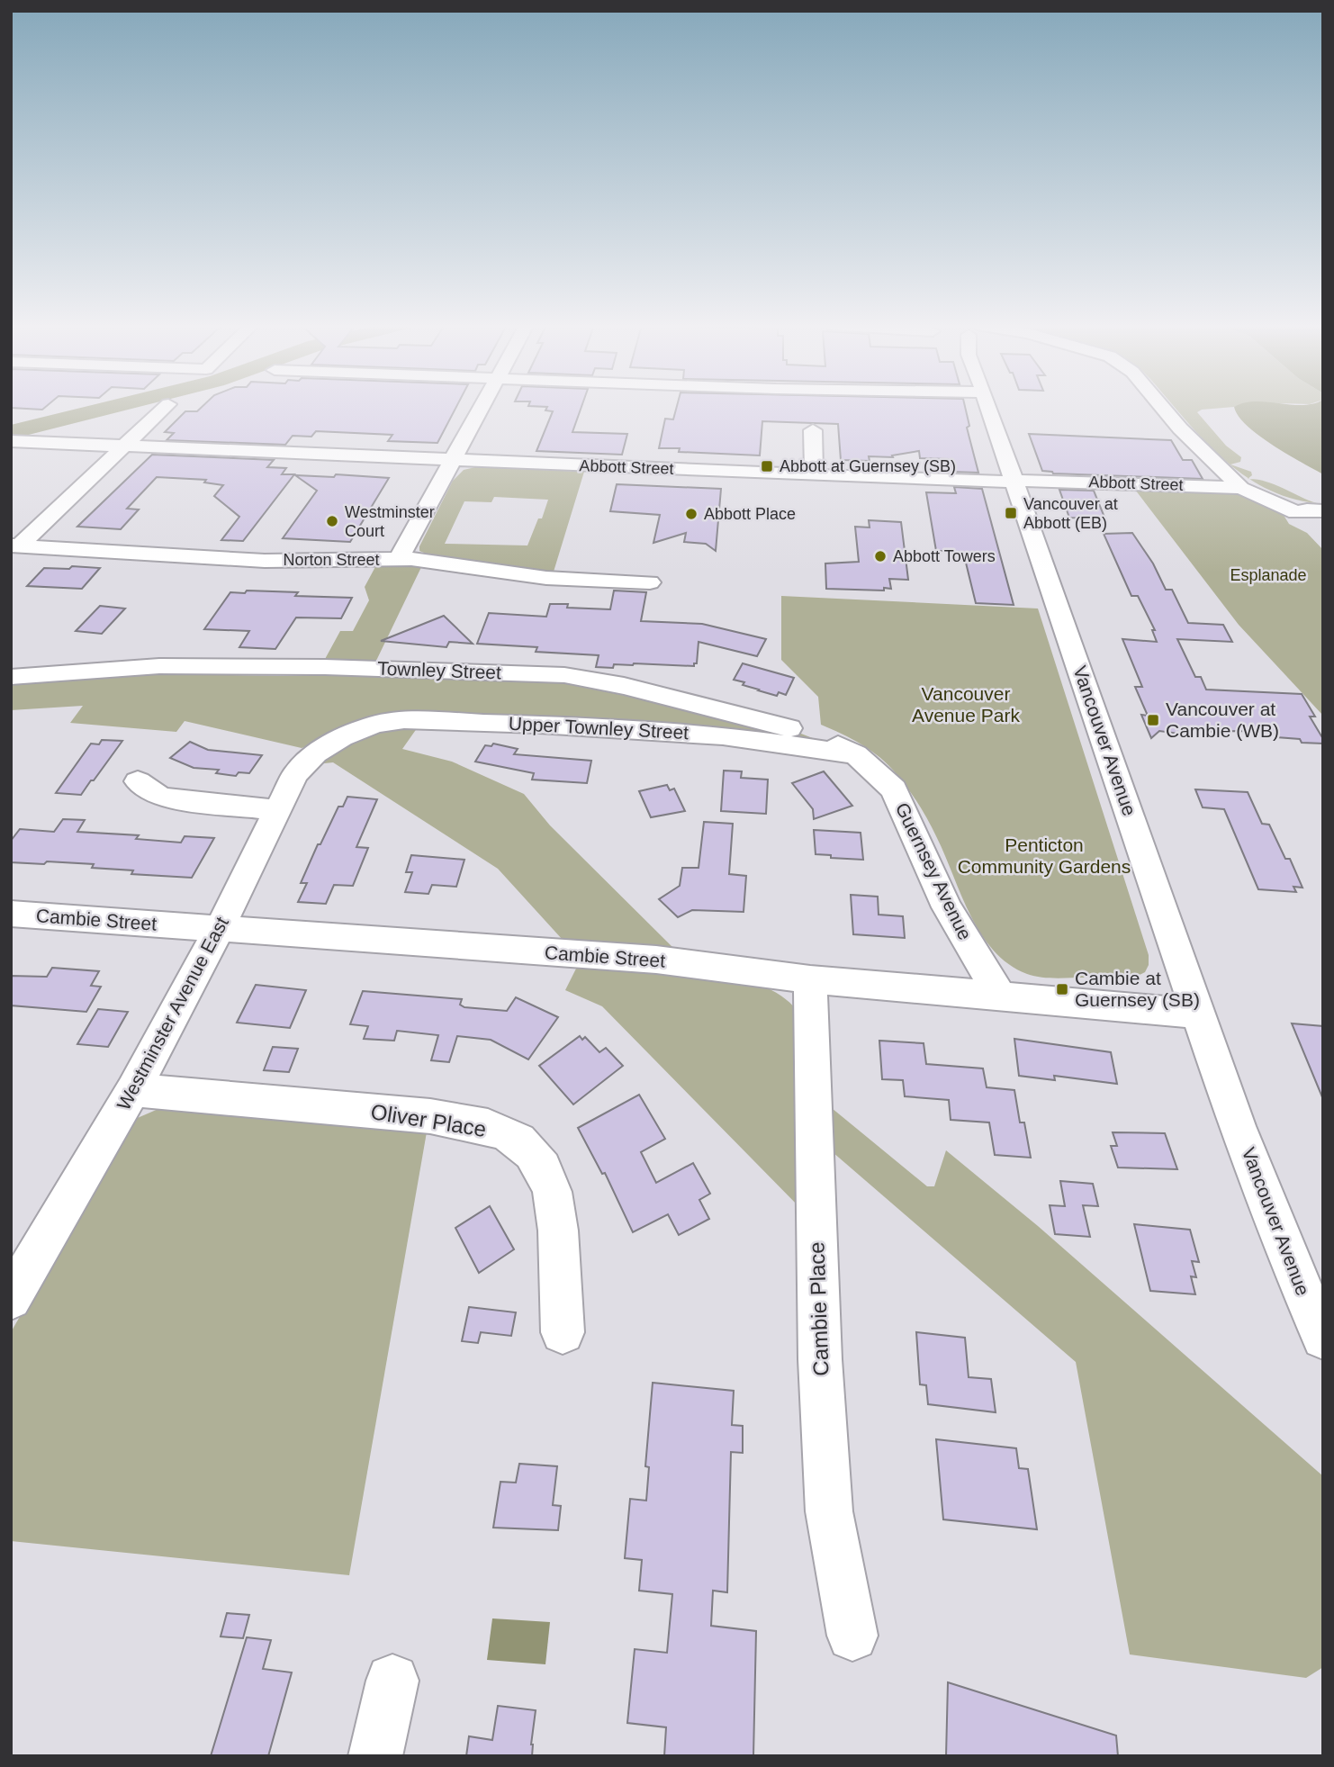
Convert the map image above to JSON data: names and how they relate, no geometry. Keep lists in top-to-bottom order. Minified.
{"streets":{"street":["Abbott Street","Norton Street","Townley Street","Upper Townley Street","Vancouver Avenue","Guernsey Avenue","Cambie Street","Westminster Avenue East","Oliver Place","Cambie Place"]},"crossings":[["Abbott Street","Vancouver Avenue"],["Townley Street","Upper Townley Street"],["Townley Street","Guernsey Avenue"],["Upper Townley Street","Guernsey Avenue"],["Upper Townley Street","Westminster Avenue East"],["Vancouver Avenue","Cambie Street"],["Guernsey Avenue","Cambie Street"],["Cambie Street","Westminster Avenue East"],["Cambie Street","Cambie Place"],["Westminster Avenue East","Oliver Place"]],"parks":["Esplanade","Vancouver Avenue Park","Penticton Community Gardens"],"places":{"transit":["Abbott at Guernsey (SB)","Vancouver at Abbott (EB)","Vancouver at Cambie (WB)","Cambie at Guernsey (SB)"],"other":["Abbott Place","Westminster Court","Abbott Towers"]}}
